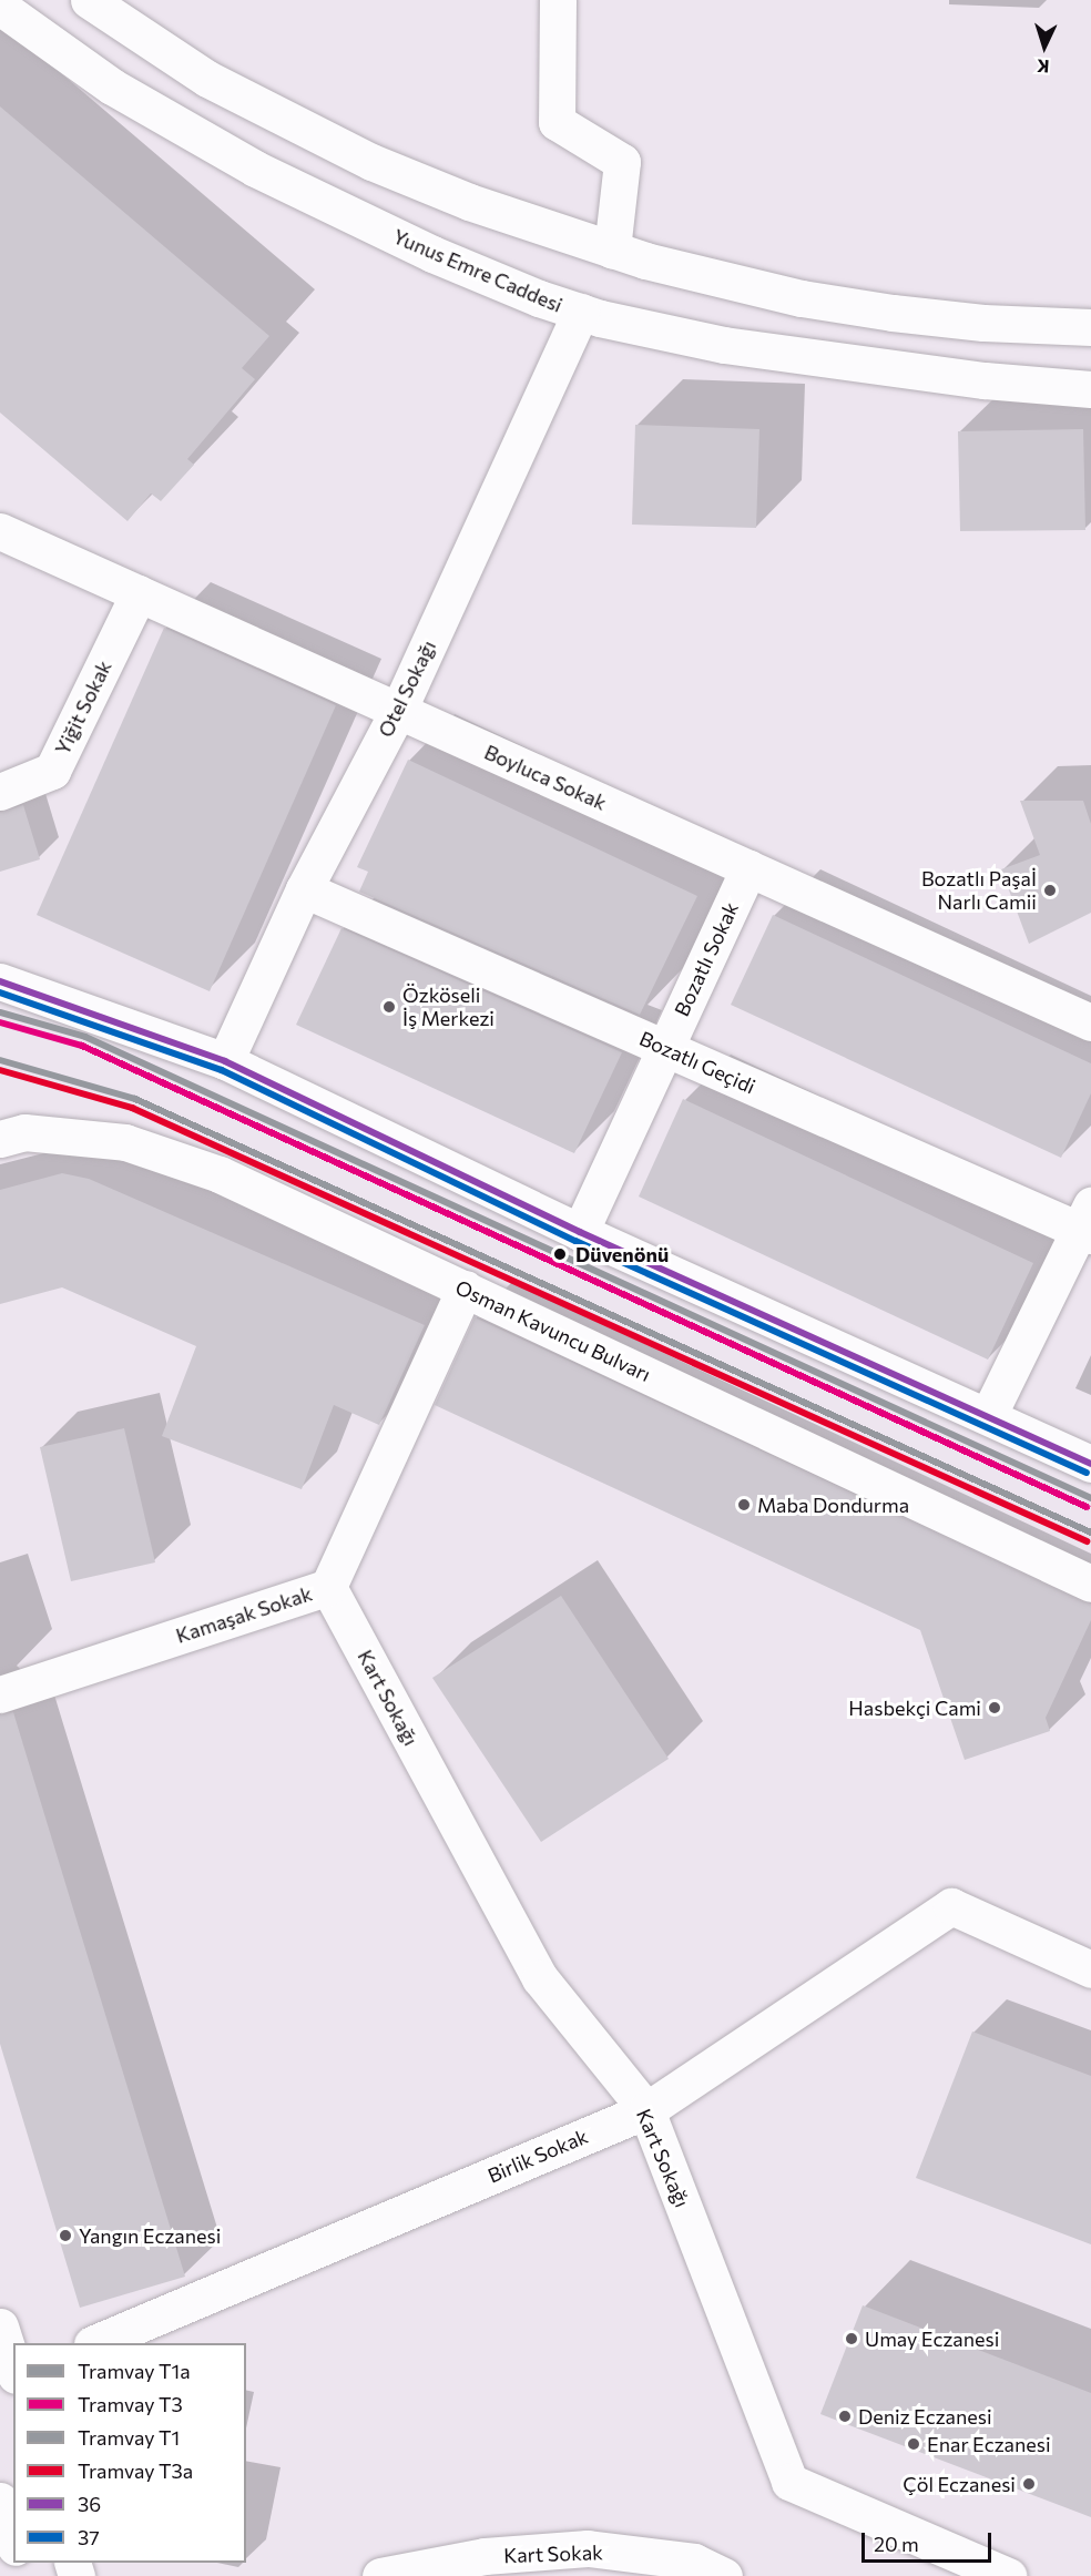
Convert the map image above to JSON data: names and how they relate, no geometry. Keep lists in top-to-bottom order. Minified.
{"streets":{"main road":["Yunus Emre Caddesi","Otel Sokağı","Yiğit Sokak","Boyluca Sokak","Bozatlı Sokak","Bozatlı Geçidi","Osman Kavuncu Bulvarı","Kamaşak Sokak","Kart Sokağı","Birlik Sokak","Kart Sokak"]},"crossings":[["Yunus Emre Caddesi","Otel Sokağı"],["Otel Sokağı","Boyluca Sokak"],["Otel Sokağı","Bozatlı Geçidi"],["Yiğit Sokak","Boyluca Sokak"],["Boyluca Sokak","Bozatlı Sokak"],["Bozatlı Sokak","Bozatlı Geçidi"],["Osman Kavuncu Bulvarı","Kamaşak Sokak"],["Kamaşak Sokak","Kart Sokağı"],["Kart Sokağı","Birlik Sokak"]],"places":["Bozatlı Paşaİ Narlı Camii","Özköseli İş Merkezi","Düvenönü","Maba Dondurma","Hasbekçi Cami","Yangın Eczanesi","Umay Eczanesi","Deniz Eczanesi","Enar Eczanesi","Çöl Eczanesi"],"lines":["transit line 36","transit line 37","tram line T1a","tram line T3","tram line T1","tram line T3a"],"legend":["Tramvay T1a","Tramvay T3","Tramvay T1","Tramvay T3a","36","37"],"scale_bar":"20 m","north":"bottom"}
